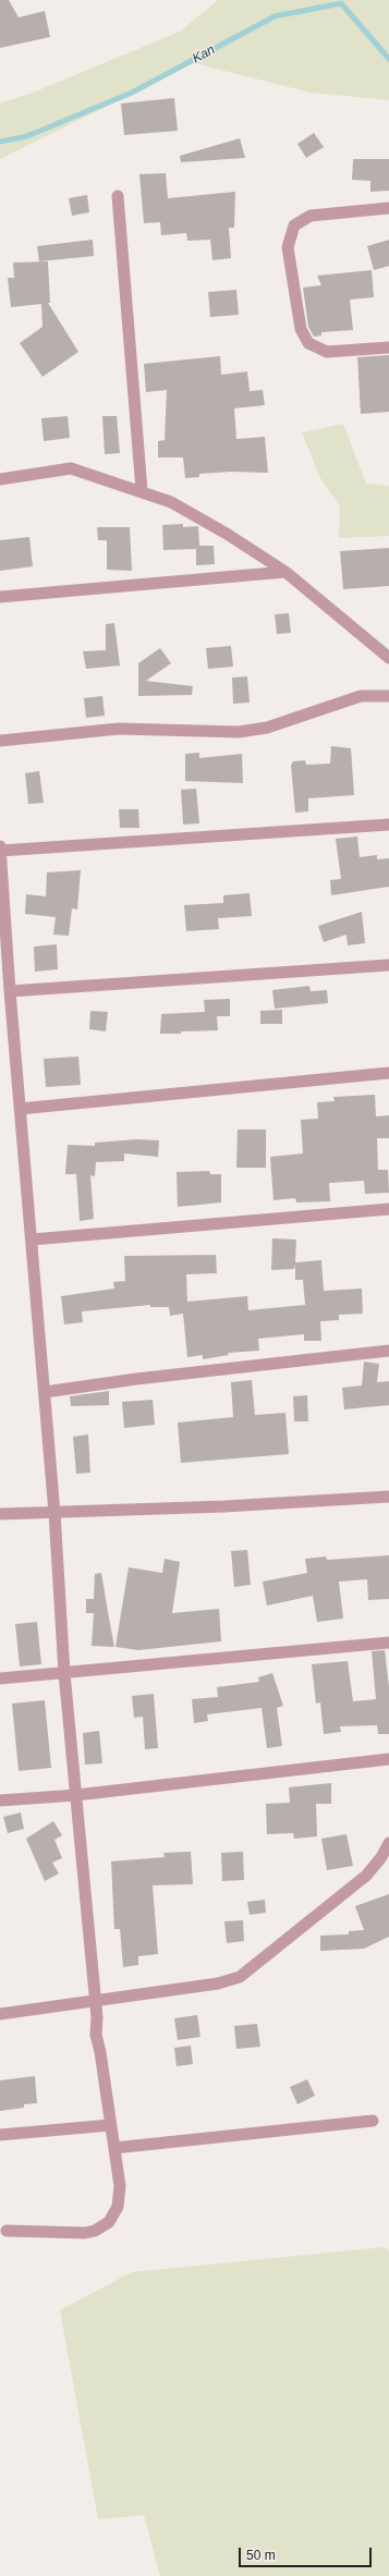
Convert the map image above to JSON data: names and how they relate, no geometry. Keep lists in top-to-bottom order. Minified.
{"water":["Kan"],"scale_bar":"50 m"}
